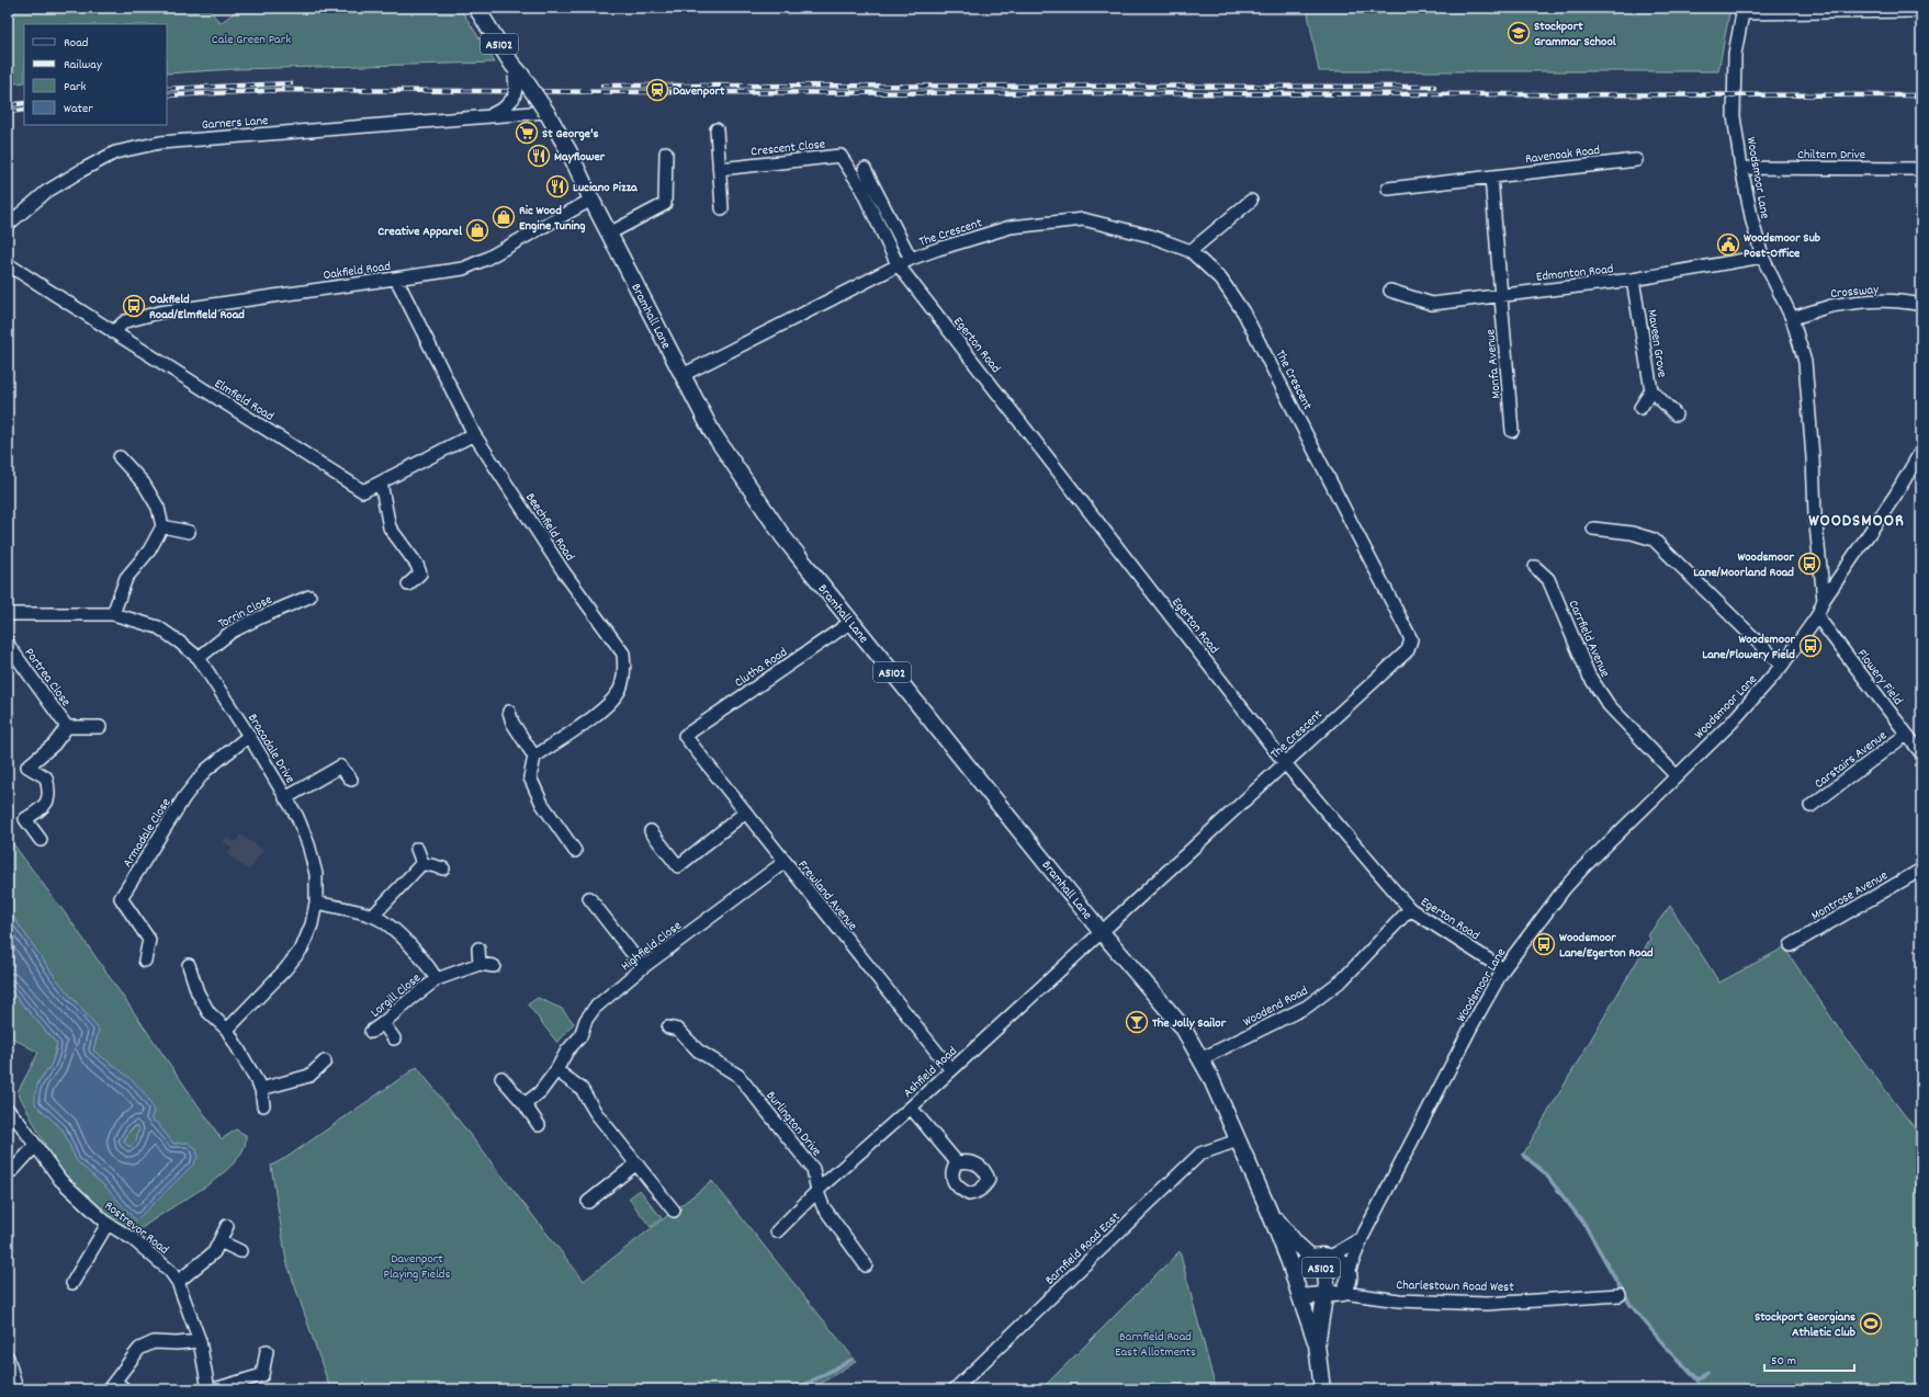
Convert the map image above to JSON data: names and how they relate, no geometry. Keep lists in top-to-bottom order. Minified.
{"streets":{"main road":["A5102","Bramhall Lane"],"street":["Garners Lane","Crescent Close","Ravenoak Road","Chiltern Drive","Woodsmoor Lane","The Crescent","Oakfield Road","Edmonton Road","Crossway","Maveen Grove","Egerton Road","Monfa Avenue","Elmfield Road","Beechfield Road","Torrin Close","Carrfield Avenue","Clutha Road","Portrea Close","Flowery Field","Bracadale Drive","Carstairs Avenue","Armadale Close","Frewland Avenue","Montrose Avenue","Highfield Close","Lorgill Close","Woodend Road","Ashfield Road","Burlington Drive","Rostrevor Road","Barnfield Road East","Charlestown Road West"]},"crossings":[["A5102","Woodsmoor Lane"],["A5102","Bramhall Lane"],["A5102","Charlestown Road West"],["Garners Lane","Bramhall Lane"],["Crescent Close","The Crescent"],["Crescent Close","Egerton Road"],["Chiltern Drive","Woodsmoor Lane"],["Woodsmoor Lane","Edmonton Road"],["Woodsmoor Lane","Crossway"],["Woodsmoor Lane","Egerton Road"],["Woodsmoor Lane","Carrfield Avenue"],["Woodsmoor Lane","Flowery Field"],["The Crescent","Bramhall Lane"],["The Crescent","Egerton Road"],["The Crescent","Ashfield Road"],["Oakfield Road","Bramhall Lane"],["Oakfield Road","Elmfield Road"],["Oakfield Road","Beechfield Road"],["Edmonton Road","Maveen Grove"],["Edmonton Road","Monfa Avenue"],["Bramhall Lane","Clutha Road"],["Bramhall Lane","Woodend Road"],["Bramhall Lane","Ashfield Road"],["Bramhall Lane","Barnfield Road East"],["Egerton Road","Woodend Road"],["Elmfield Road","Beechfield Road"],["Torrin Close","Bracadale Drive"],["Clutha Road","Frewland Avenue"],["Flowery Field","Carstairs Avenue"],["Bracadale Drive","Armadale Close"],["Bracadale Drive","Lorgill Close"],["Frewland Avenue","Highfield Close"],["Frewland Avenue","Ashfield Road"],["Ashfield Road","Burlington Drive"]],"districts":["WOODSMOOR"],"parks":["Cale Green Park","Davenport Playing Fields","Barnfield Road East Allotments"],"places":{"school or university":["Stockport Grammar School"],"station":["Davenport"],"supermarket":["St George's"],"restaurant":["Mayflower","Luciano Pizza"],"shop":["Ric Wood Engine Tuning","Creative Apparel"],"public building":["Woodsmoor Sub Post-Office"],"bus stop":["Oakfield Road/Elmfield Road","Woodsmoor Lane/Moorland Road","Woodsmoor Lane/Flowery Field","Woodsmoor Lane/Egerton Road"],"bar":["The Jolly Sailor"],"sports":["Stockport Georgians Athletic Club"]},"legend":["Road","Railway","Park","Water"],"scale_bar":"50 m"}
